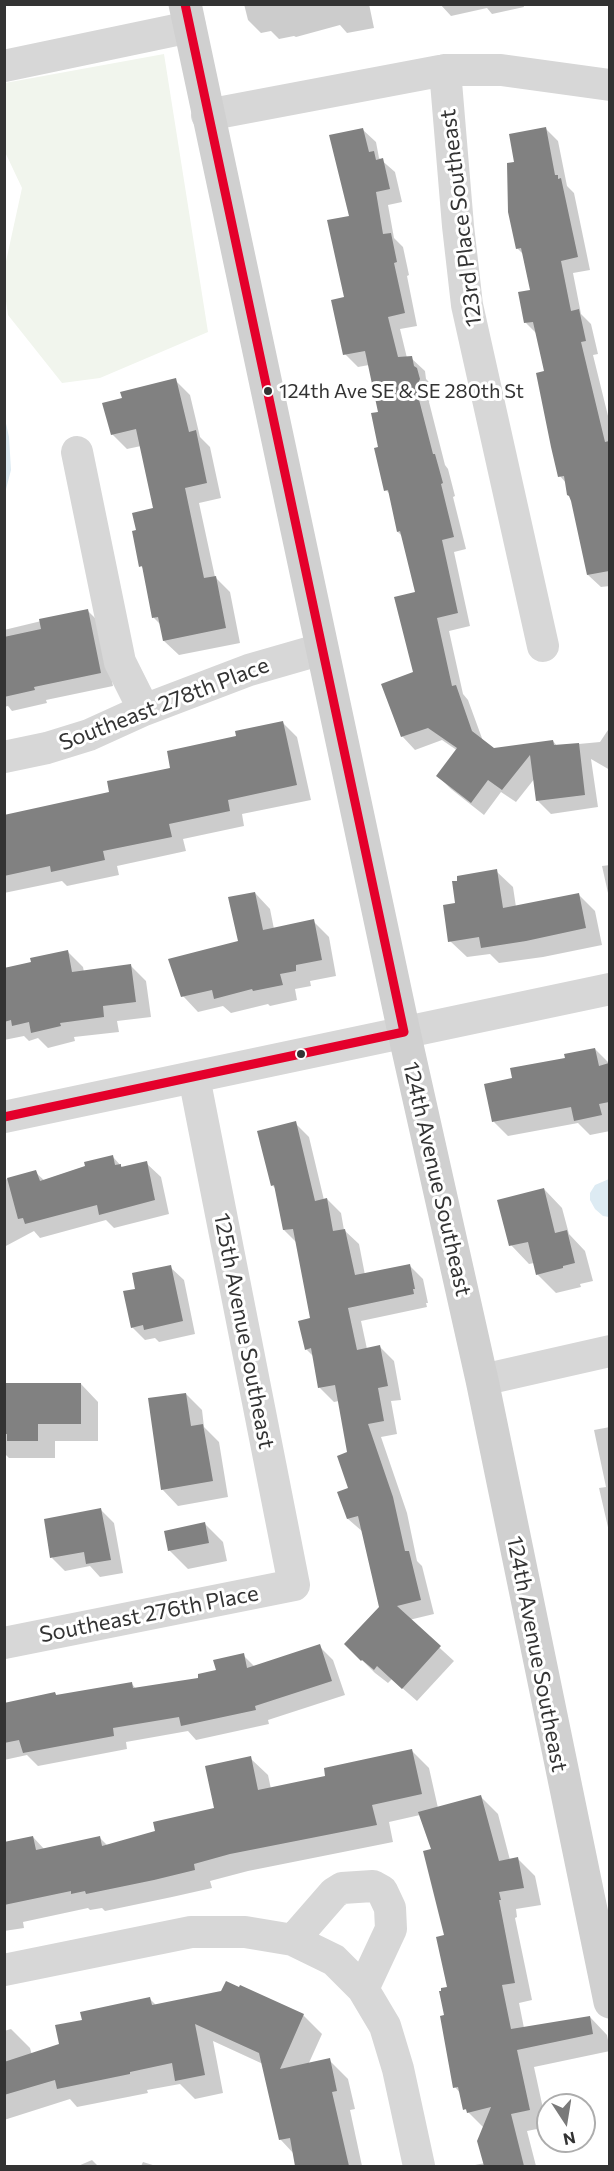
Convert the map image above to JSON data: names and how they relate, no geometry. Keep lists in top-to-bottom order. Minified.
{"streets":{"street":["123rd Place Southeast","Southeast 278th Place","124th Avenue Southeast","125th Avenue Southeast","Southeast 276th Place"]},"crossings":[["Southeast 278th Place","124th Avenue Southeast"],["125th Avenue Southeast","Southeast 276th Place"]],"places":["124th Ave SE & SE 280th St"],"north":"bottom"}
